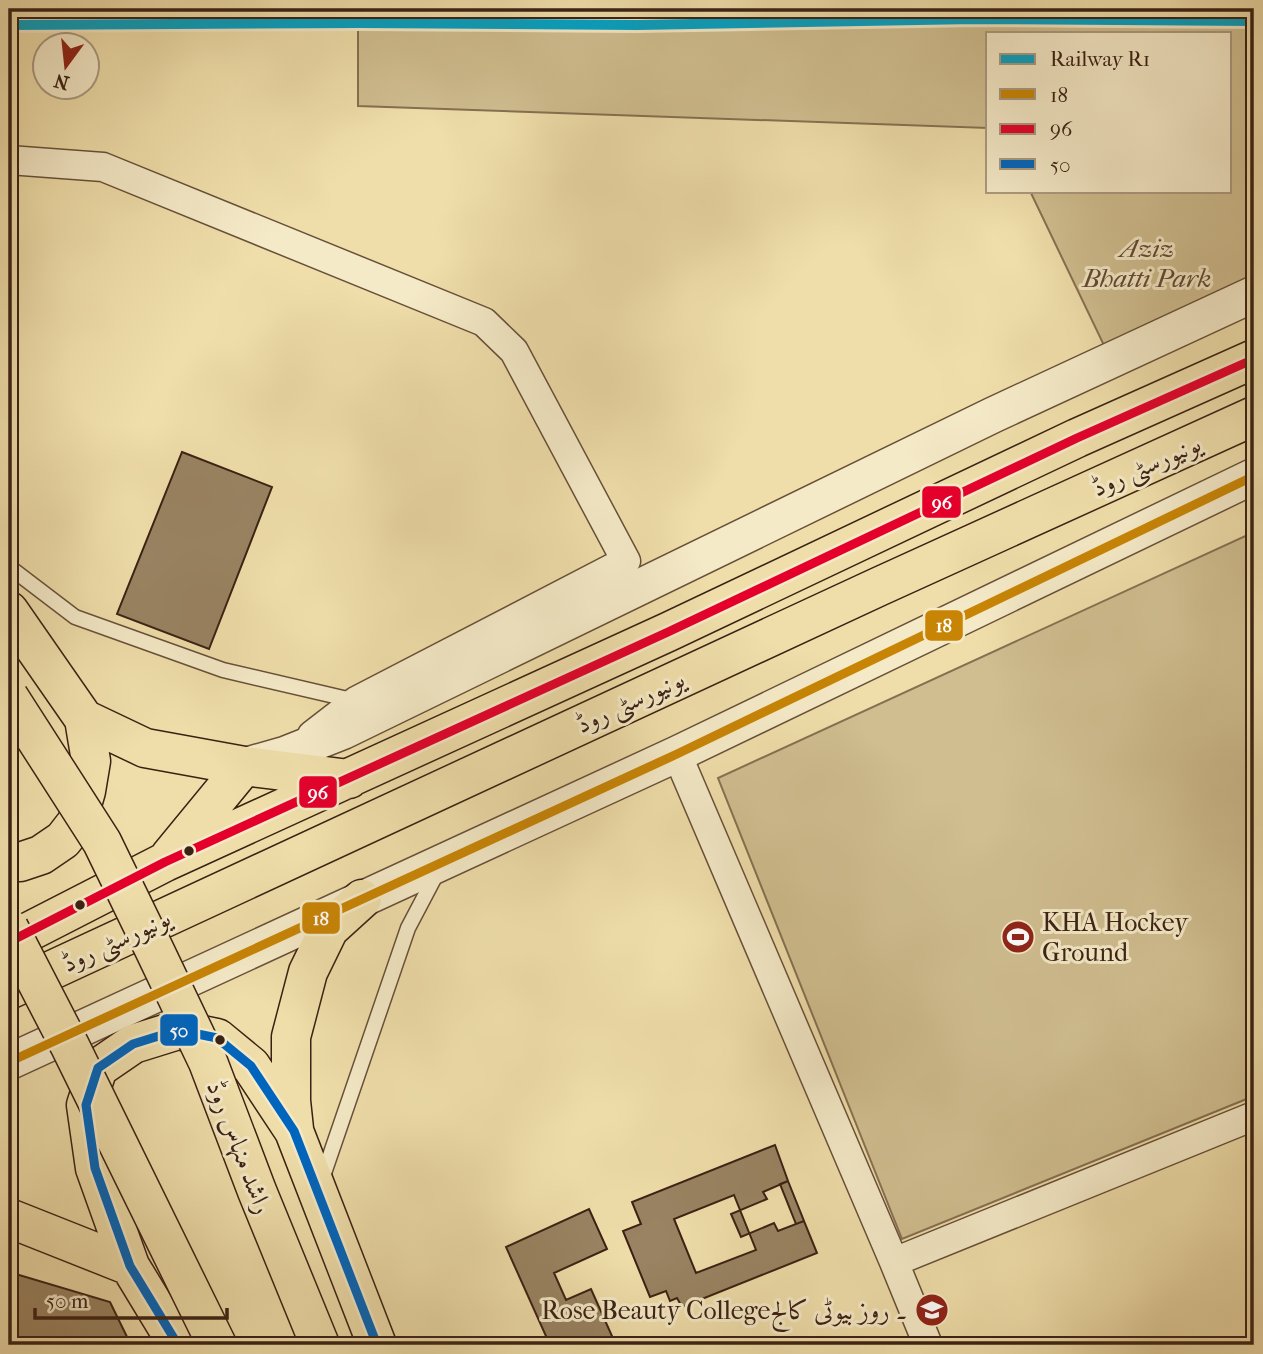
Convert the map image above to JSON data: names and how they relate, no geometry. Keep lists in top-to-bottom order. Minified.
{"streets":{"main road":["یونیورسٹی روڈ","راشد منہاس روڈ"]},"parks":["Aziz Bhatti Park"],"places":{"sports":["KHA Hockey Ground"],"school or university":["Rose Beauty College۔ روز بیوٹی کالج"]},"lines":["rail line R1","transit line 96","transit line 18","transit line 50"],"legend":["Railway R1","18","96","50"],"scale_bar":"50 m","north":"bottom"}
